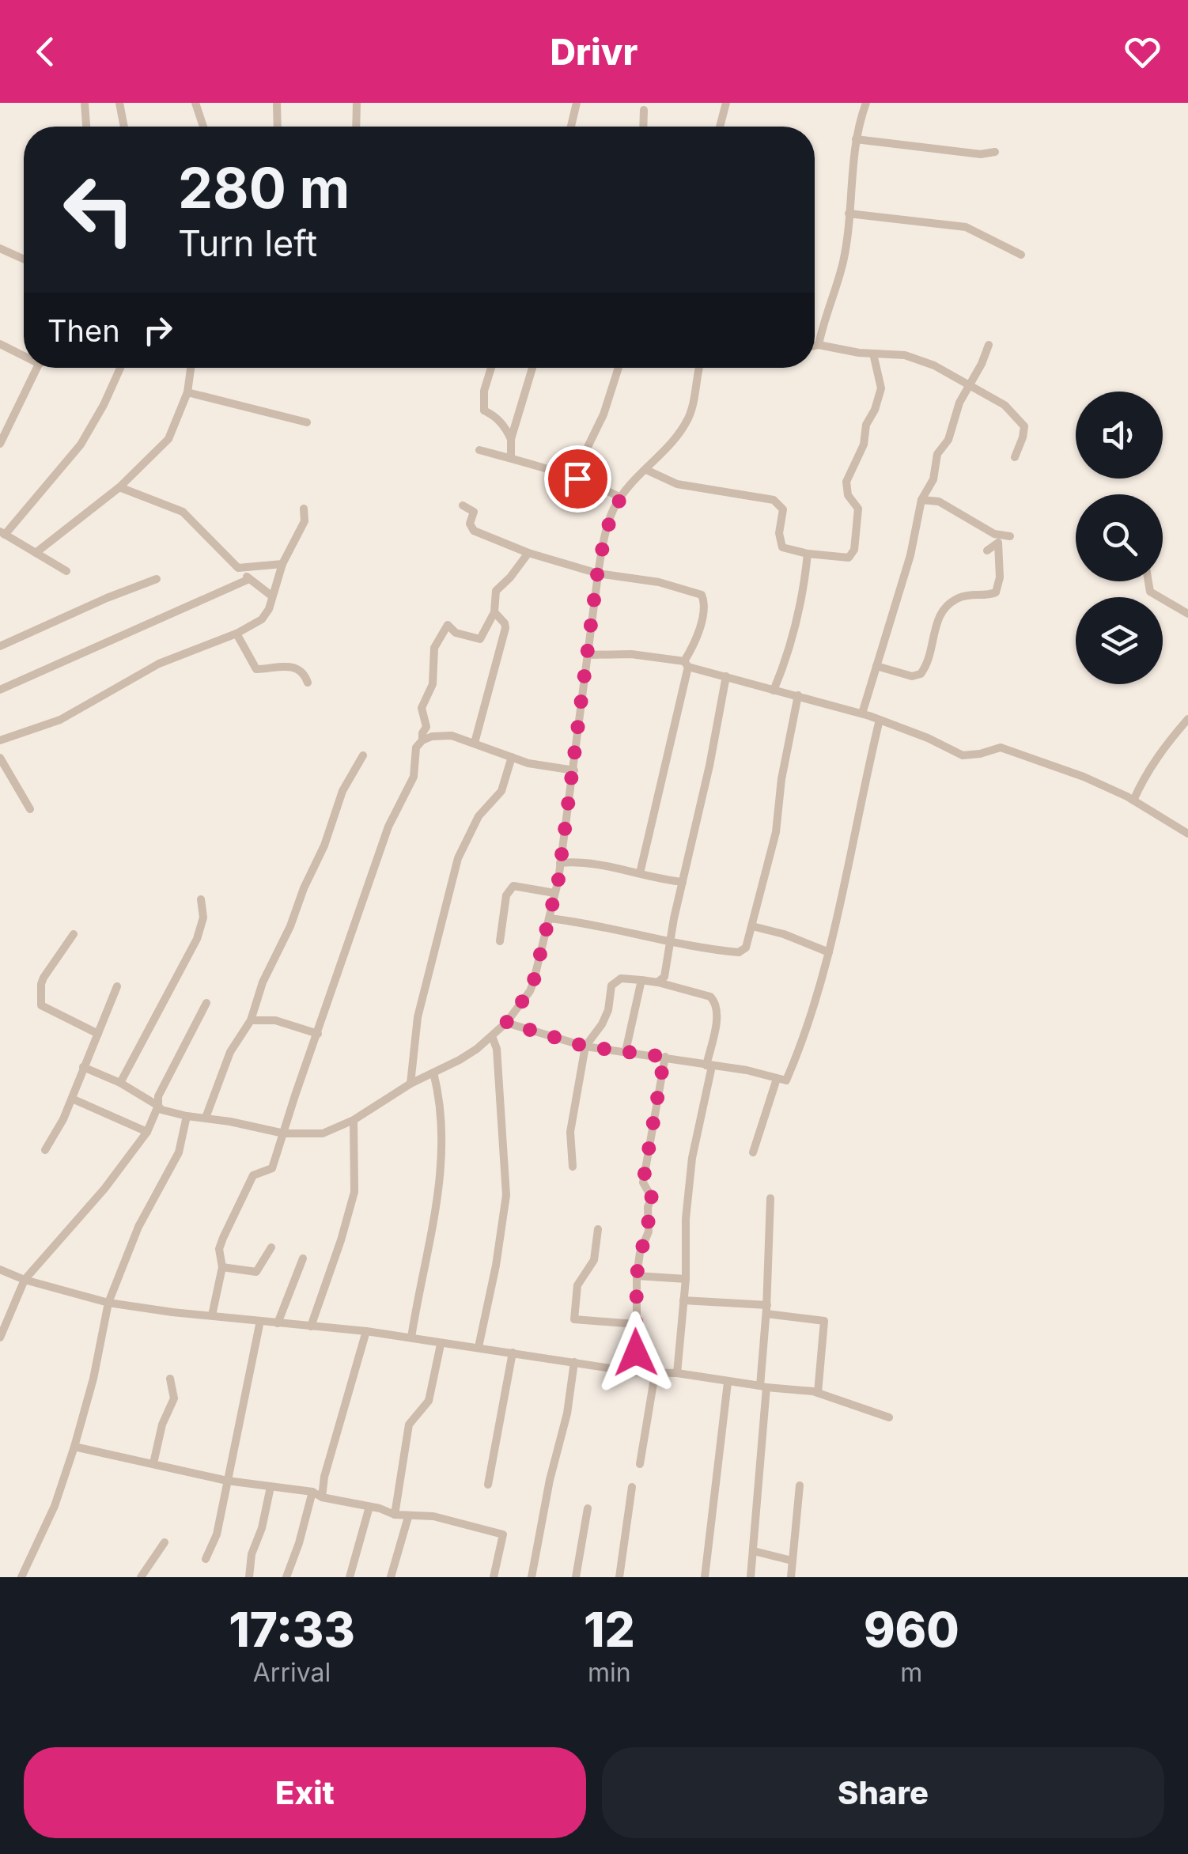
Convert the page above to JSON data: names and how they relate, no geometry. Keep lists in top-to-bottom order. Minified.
{"page":{"header":"Drivr","turn":["280 m","Turn left"],"then":"Then","eta":["17:33","Arrival","12","min","960","m"],"buttons":["Exit","Share"]}}
